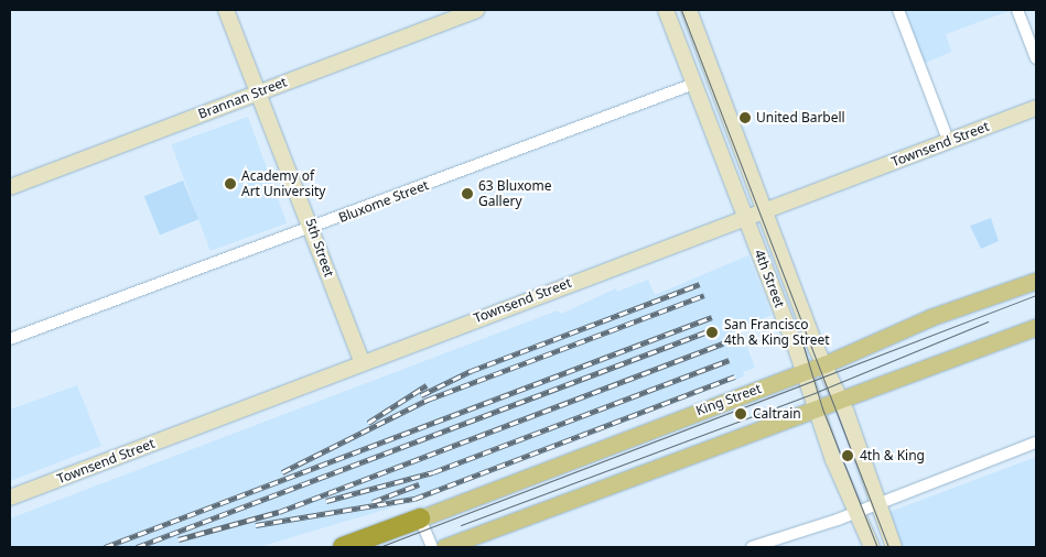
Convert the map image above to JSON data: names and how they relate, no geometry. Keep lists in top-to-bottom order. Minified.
{"streets":{"main road":["Brannan Street","Townsend Street","5th Street","4th Street","King Street"],"street":["Bluxome Street"]},"crossings":[["Brannan Street","5th Street"],["Townsend Street","5th Street"],["Townsend Street","4th Street"],["Bluxome Street","5th Street"],["Bluxome Street","4th Street"],["4th Street","King Street"]],"places":["United Barbell","Academy of Art University","63 Bluxome Gallery","San Francisco 4th & King Street","Caltrain","4th & King"]}
